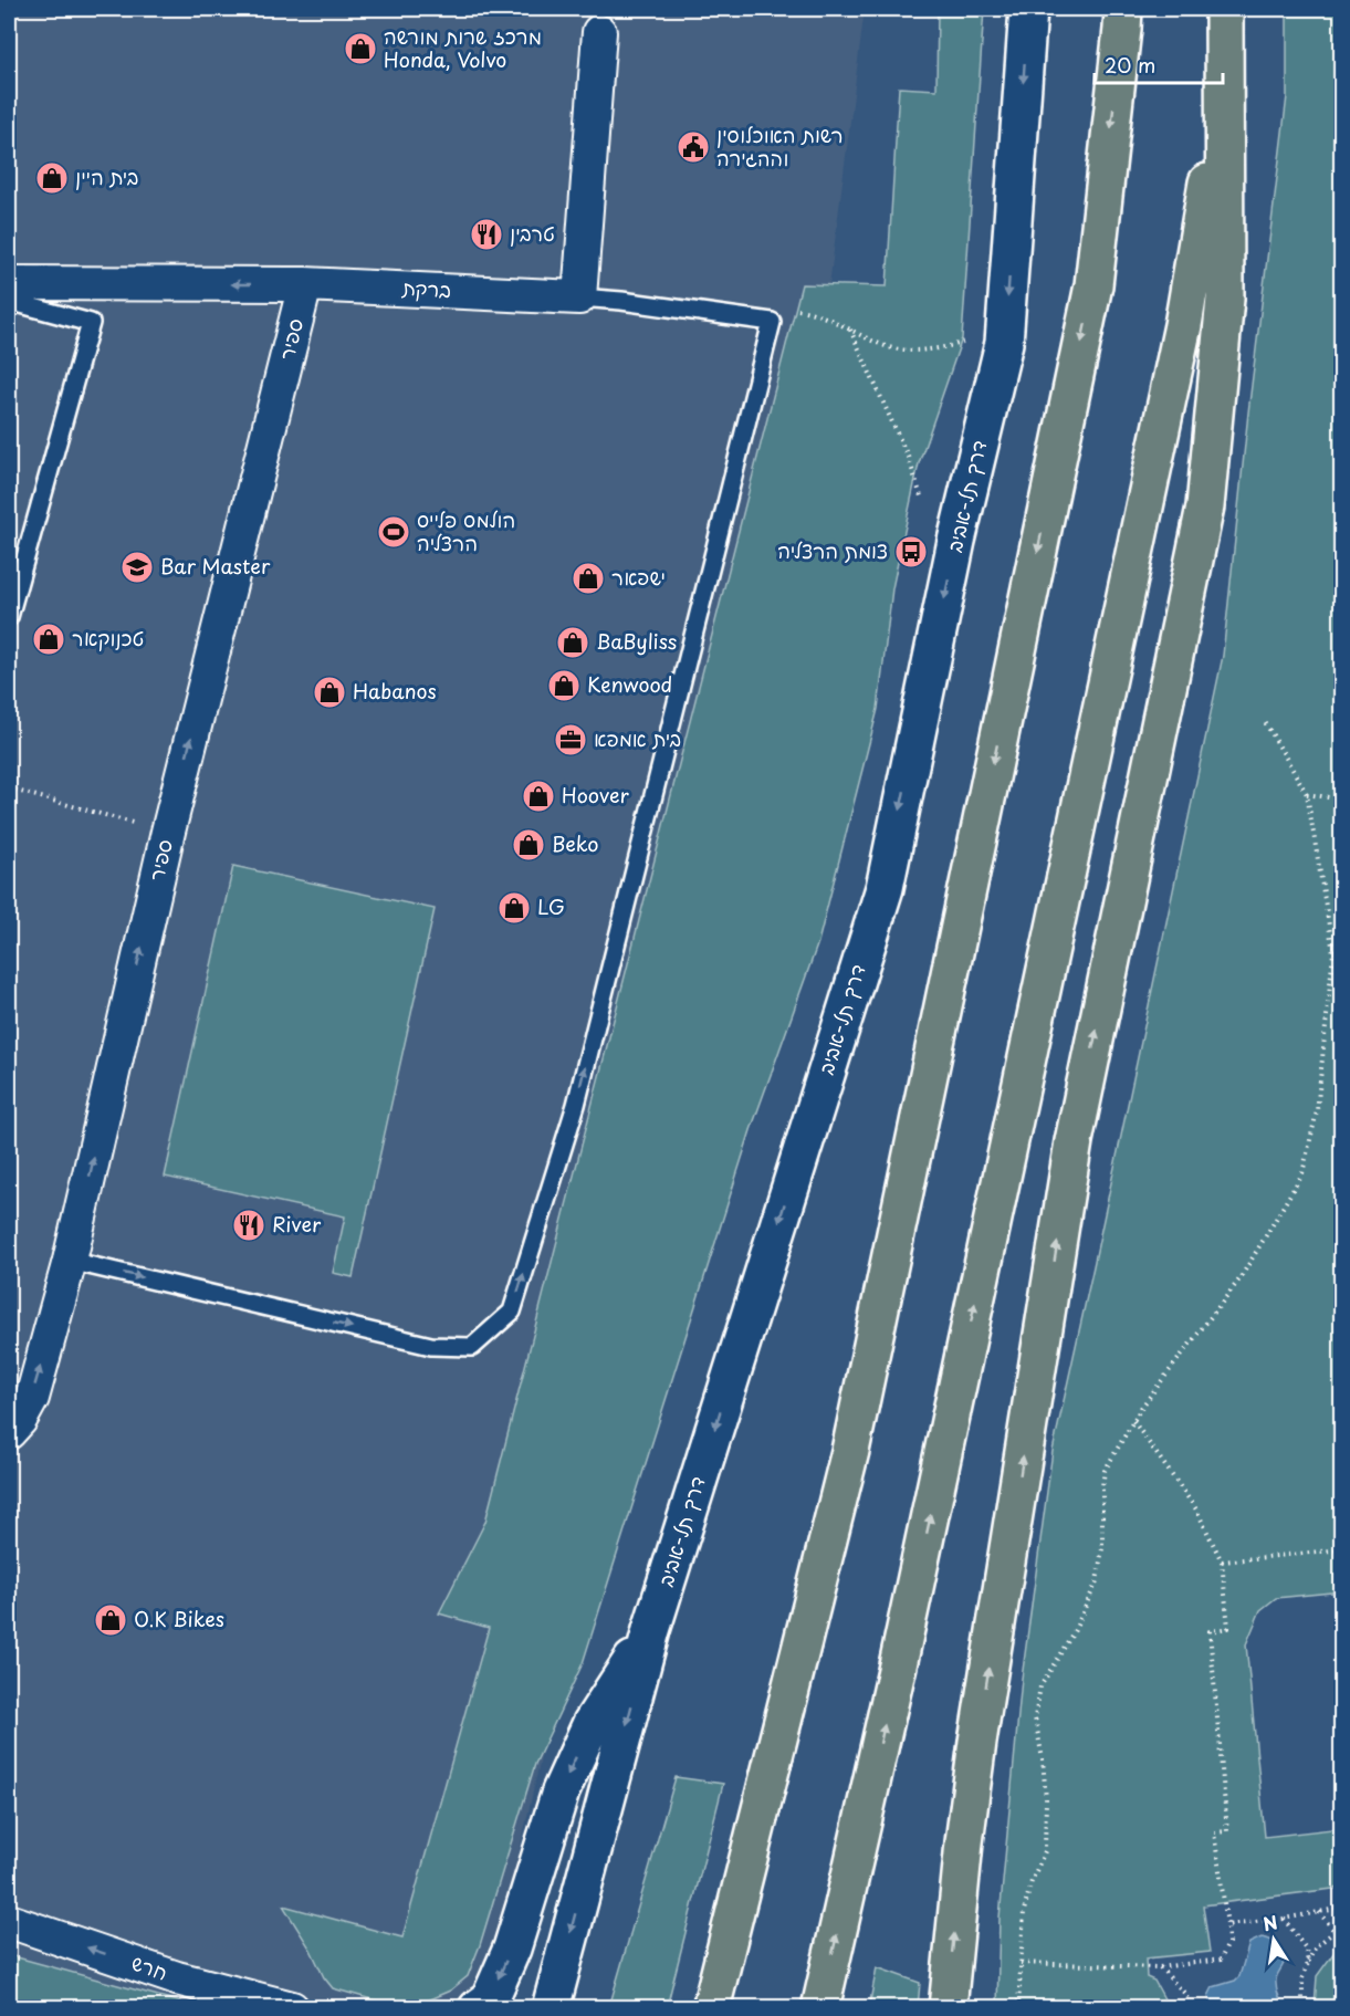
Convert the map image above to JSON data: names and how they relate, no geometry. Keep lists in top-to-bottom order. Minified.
{"streets":{"street":["ברקת","ספיר","דרך תל-אביב","חרש"]},"crossings":[["ברקת","ספיר"]],"one_way":["ברקת","ספיר","דרך תל-אביב","חרש"],"places":{"shop":["מרכז שרות מורשה Honda, Volvo","בית היין","ישפאר","טכנוקאר","BaByliss","Kenwood","Habanos","Hoover","Beko","LG","O.K Bikes"],"public building":["רשות האוכלוסין וההגירה"],"restaurant":["טרבין","River"],"sports":["הולמס פלייס הרצליה"],"bus stop":["צומת הרצליה"],"school or university":["Bar Master"],"office":["בית אמפא"]},"scale_bar":"20 m","north":"top"}
